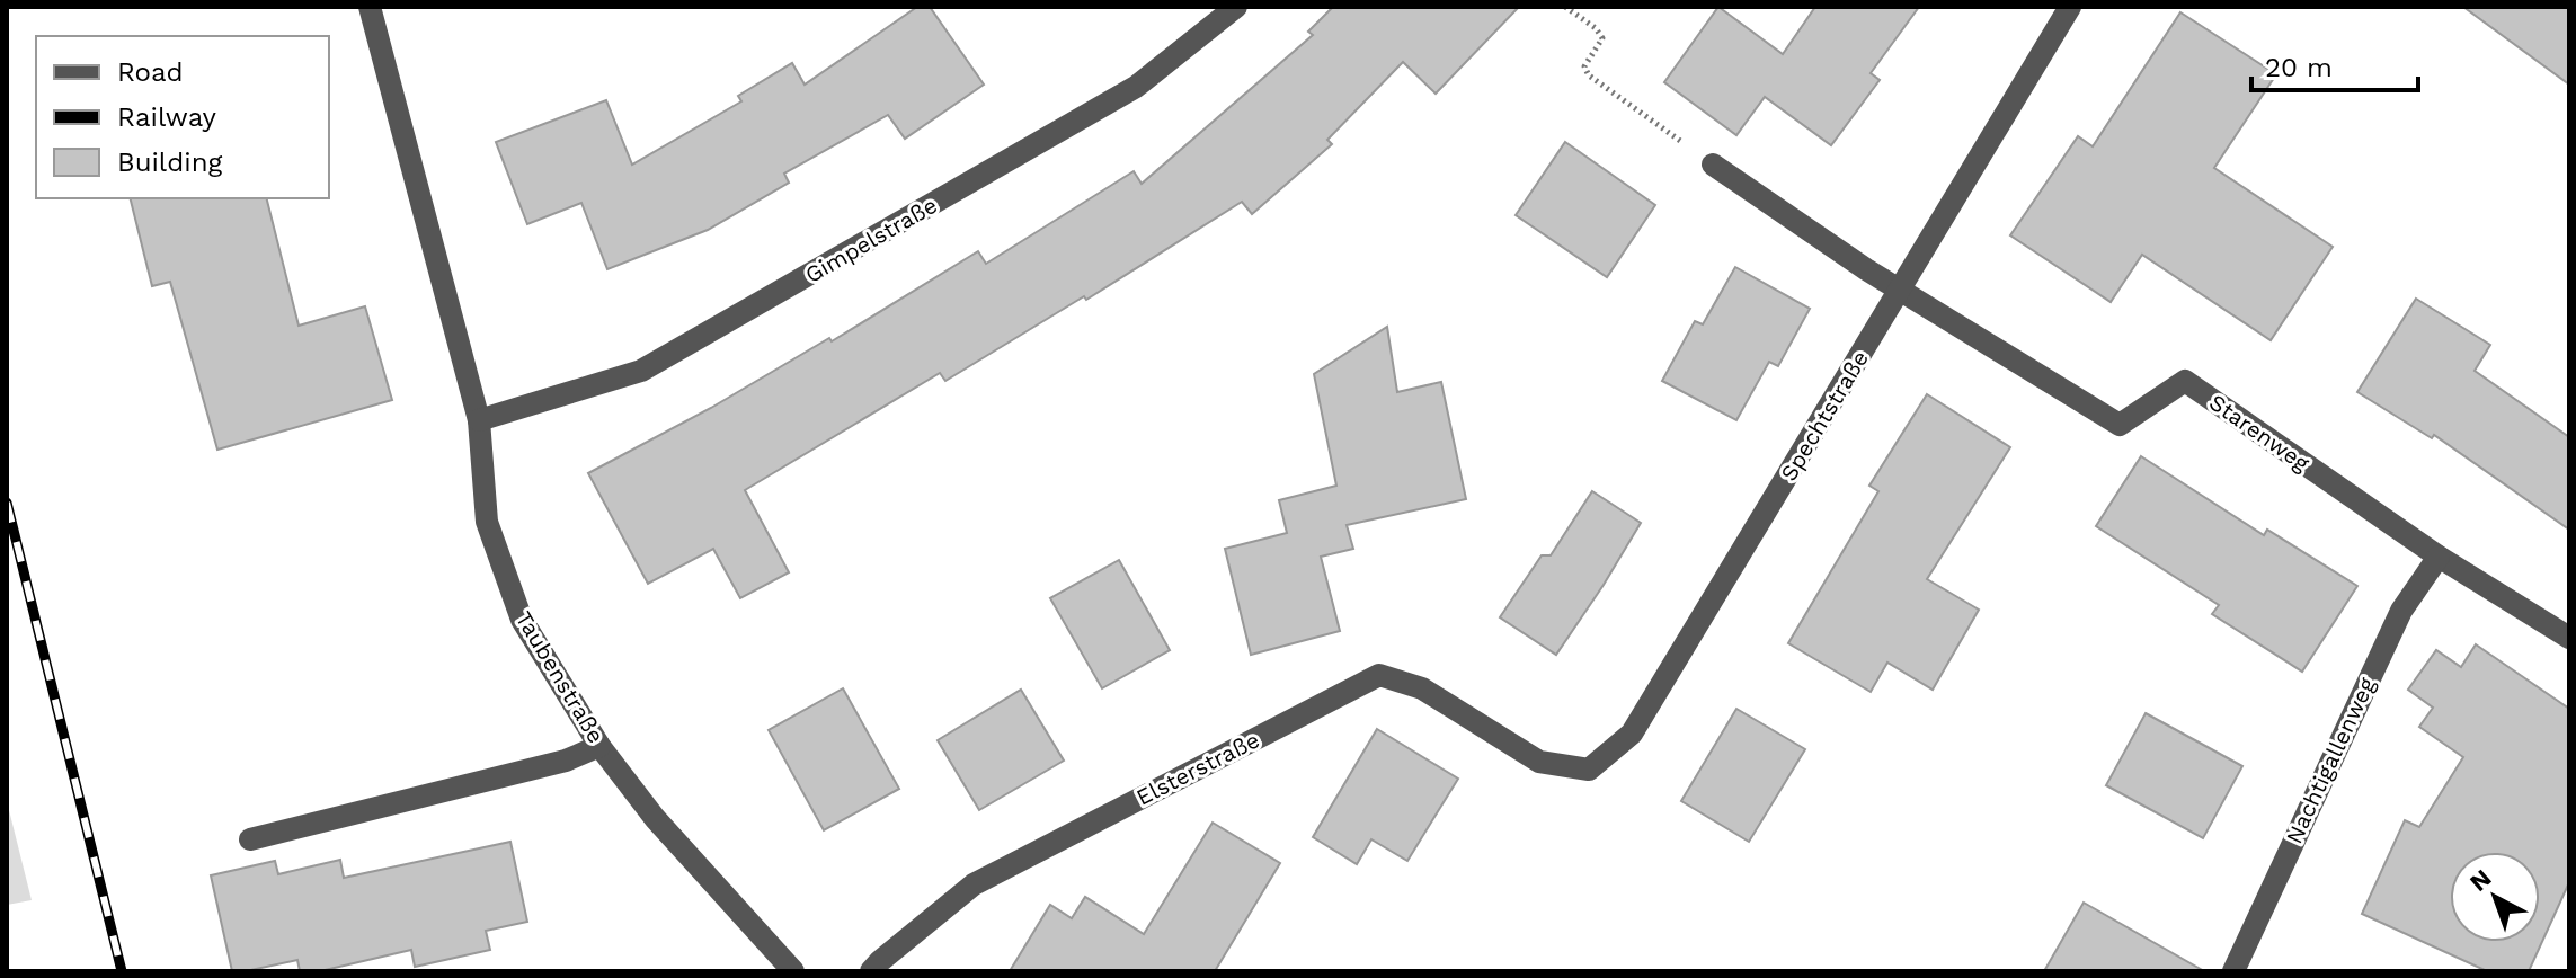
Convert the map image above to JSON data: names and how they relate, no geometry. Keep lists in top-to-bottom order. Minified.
{"streets":{"street":["Gimpelstraße","Spechtstraße","Starenweg","Taubenstraße","Nachtigallenweg","Elsterstraße"]},"crossings":[["Gimpelstraße","Taubenstraße"],["Spechtstraße","Starenweg"],["Spechtstraße","Elsterstraße"],["Starenweg","Nachtigallenweg"]],"legend":["Road","Railway","Building"],"scale_bar":"20 m","north":"top left"}
